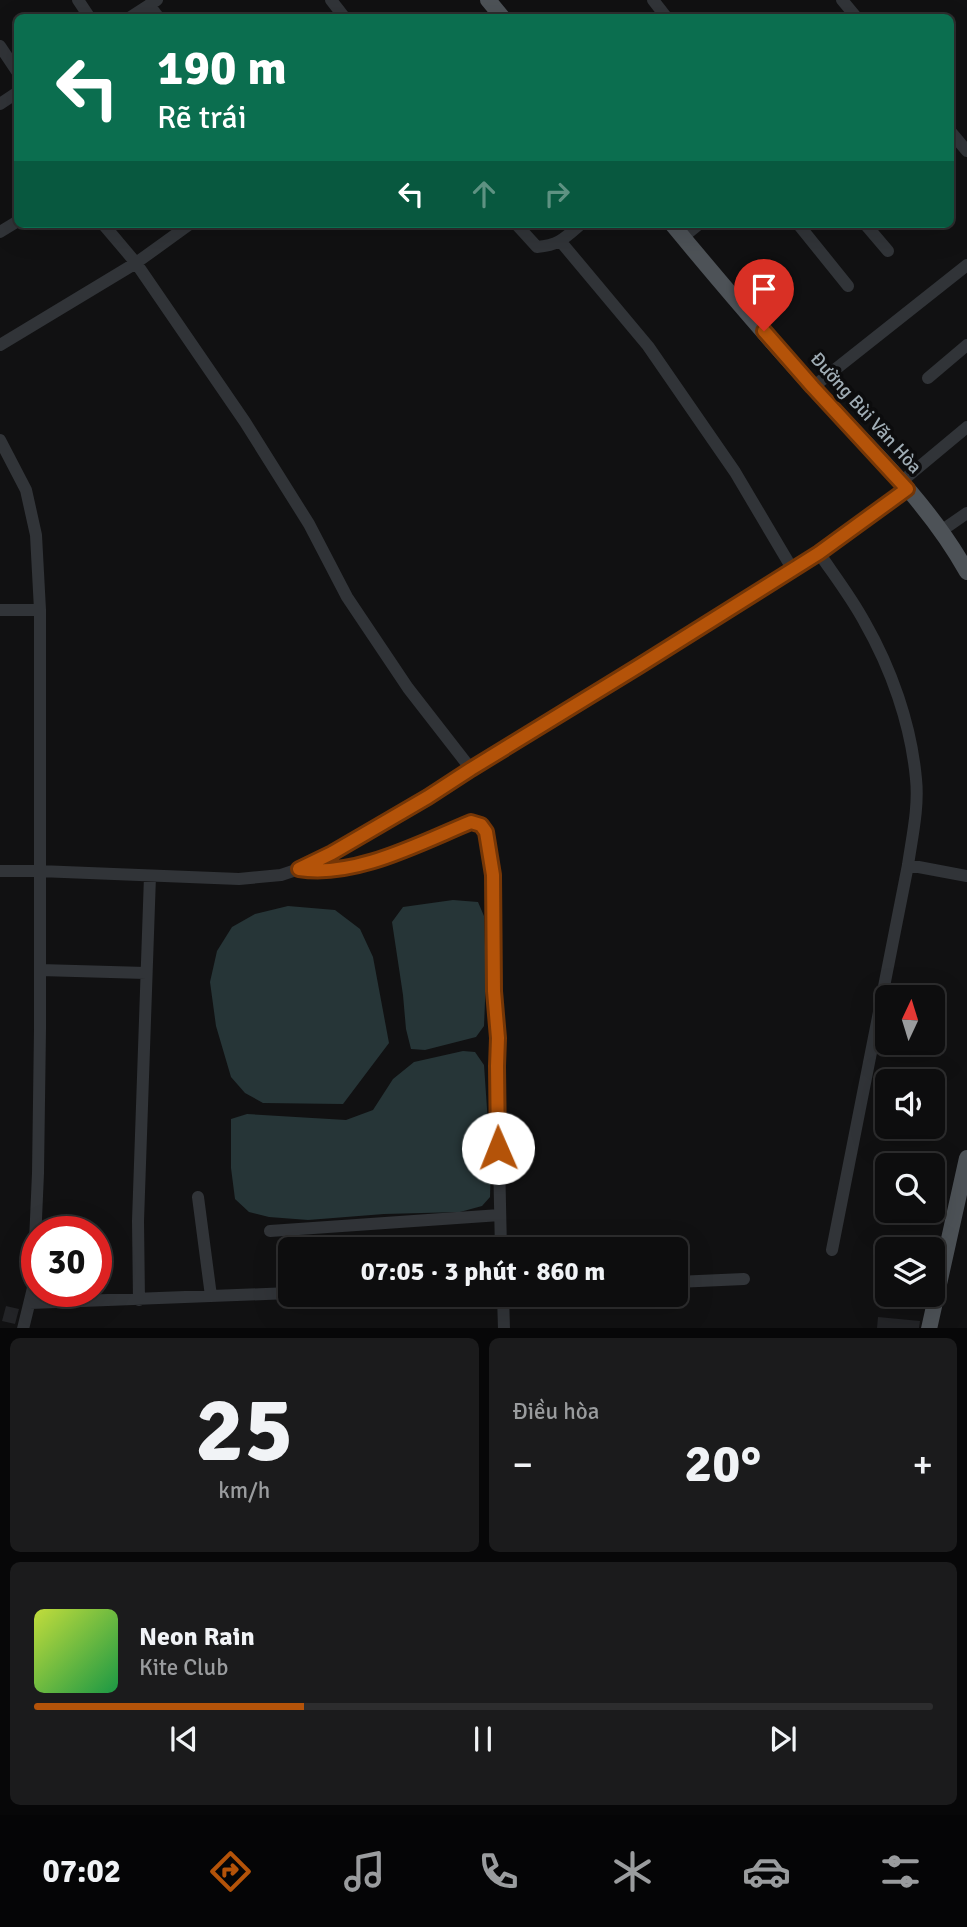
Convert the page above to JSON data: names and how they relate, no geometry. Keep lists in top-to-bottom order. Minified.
{"streets":{"main road":["Đường Bùi Văn Hòa"]},"north":"top","page":{"turn":["190 m","Rẽ trái"],"limit":"30","trip":"07:05 · 3 phút · 860 m","tile":[["25","km/h"],"Điều hòa"],"heat":["−","20°","+"],"song":["Neon Rain","Kite Club"],"tabs":"07:02"}}
